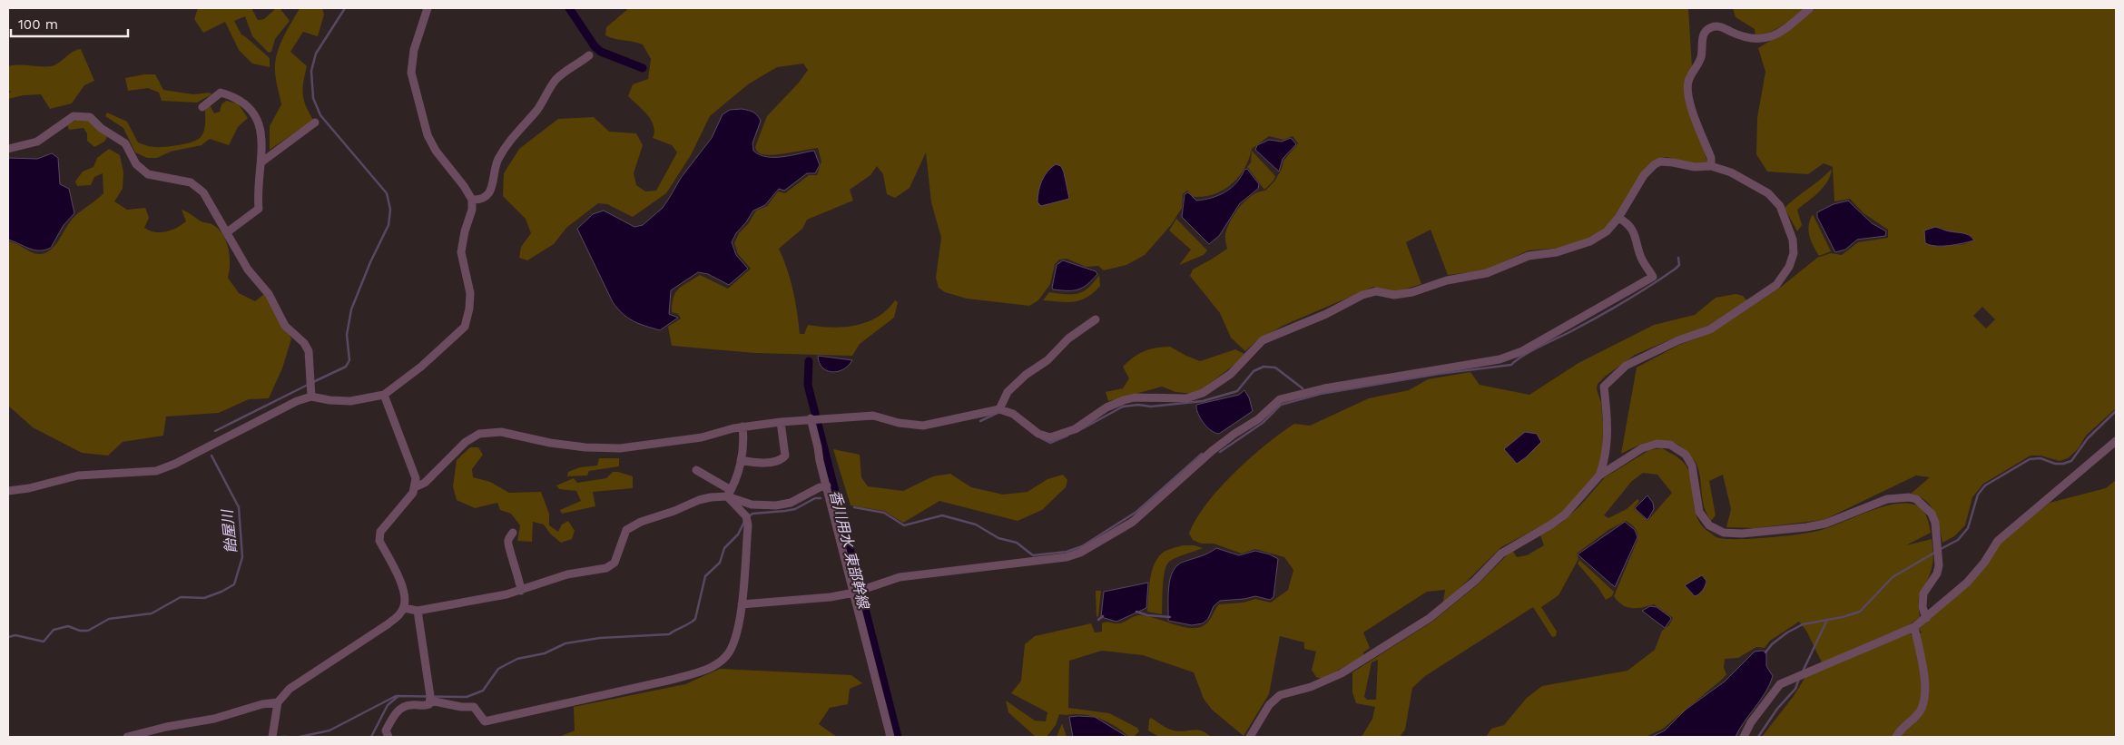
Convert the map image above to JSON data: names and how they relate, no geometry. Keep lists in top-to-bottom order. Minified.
{"water":["飴屋川","香川用水 東部幹線"],"scale_bar":"100 m"}
